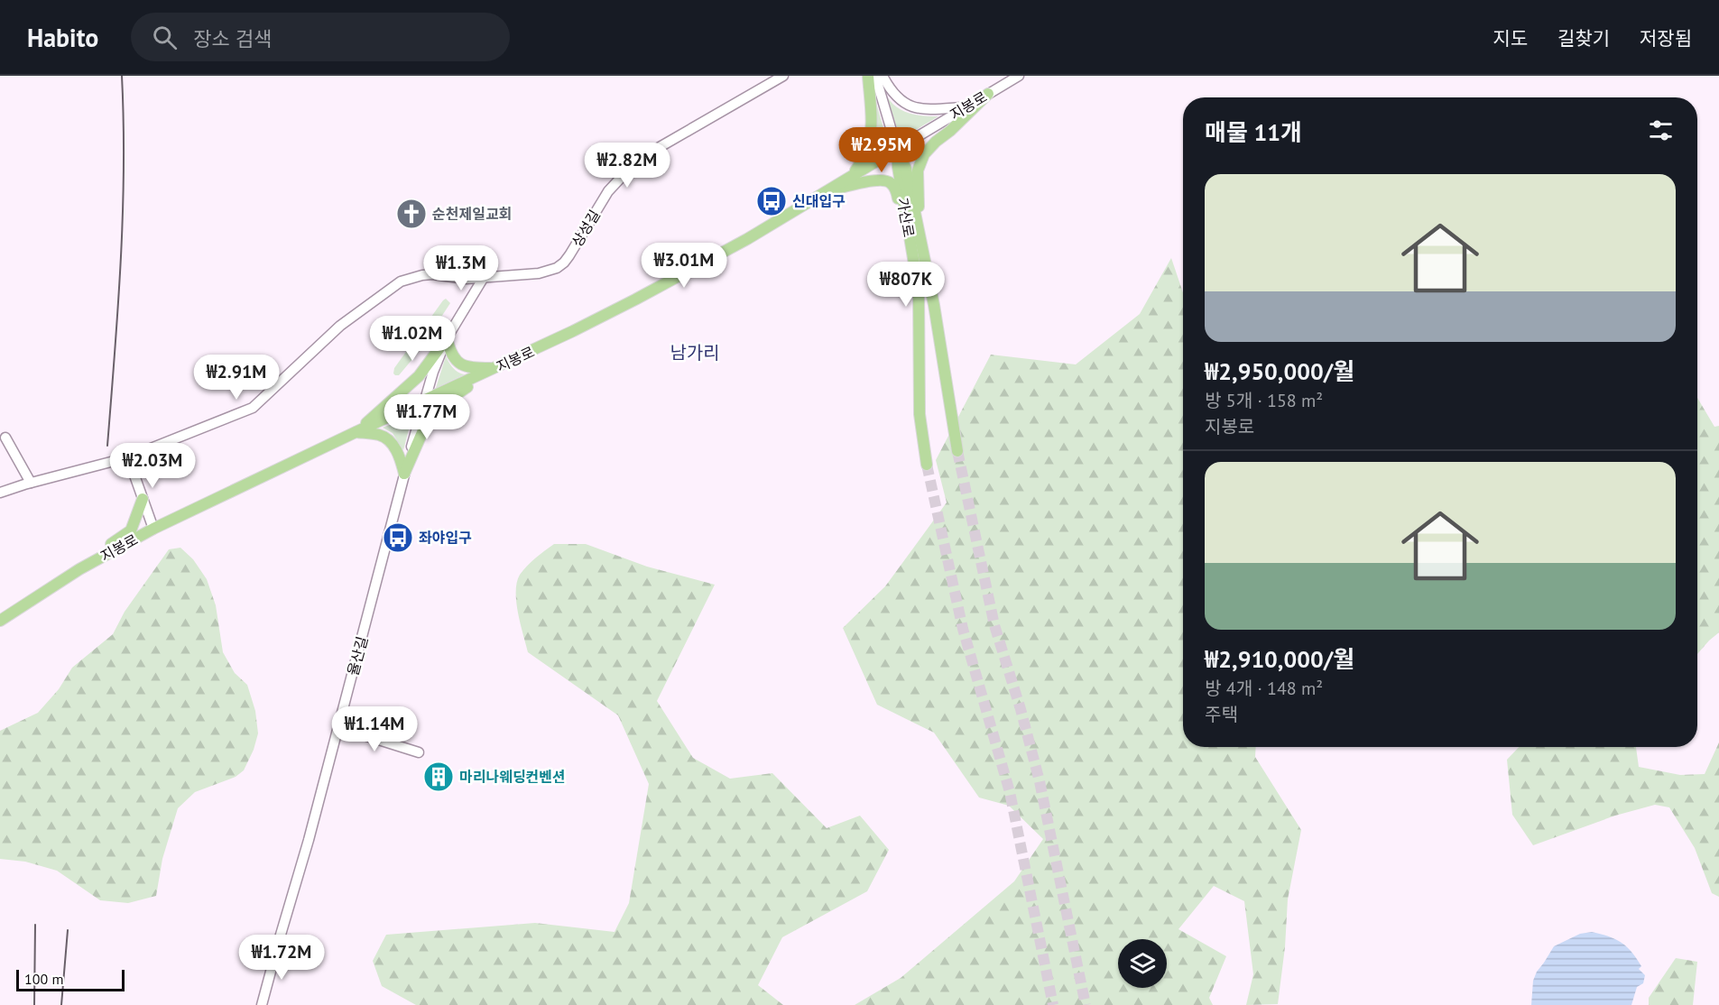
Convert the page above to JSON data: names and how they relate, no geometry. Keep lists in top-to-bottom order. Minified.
{"streets":{"main road":["지봉로","가산로"],"street":["상성길","율산길"]},"crossings":[["지봉로","가산로"],["지봉로","율산길"],["상성길","율산길"]],"districts":["남가리"],"places":{"bus stop":["신대입구","좌야입구"],"church":["순천제일교회"],"building":["마리나웨딩컨벤션"]},"scale_bar":"100 m","page":{"header":"Habito","search":"장소 검색","nav":["지도","길찾기","저장됨"],"heading":"매물 11개","price":["₩2.95M","₩2.82M","₩3.01M","₩1.3M","₩807K","₩1.02M","₩2.91M","₩1.77M","₩2.03M","₩1.14M","₩1.72M"],"list":[{"name":"₩2,950,000/월","note":"방 5개 · 158 m² · 지봉로"},{"name":"₩2,910,000/월","note":"방 4개 · 148 m² · 주택"}],"scale":"100 m"}}
